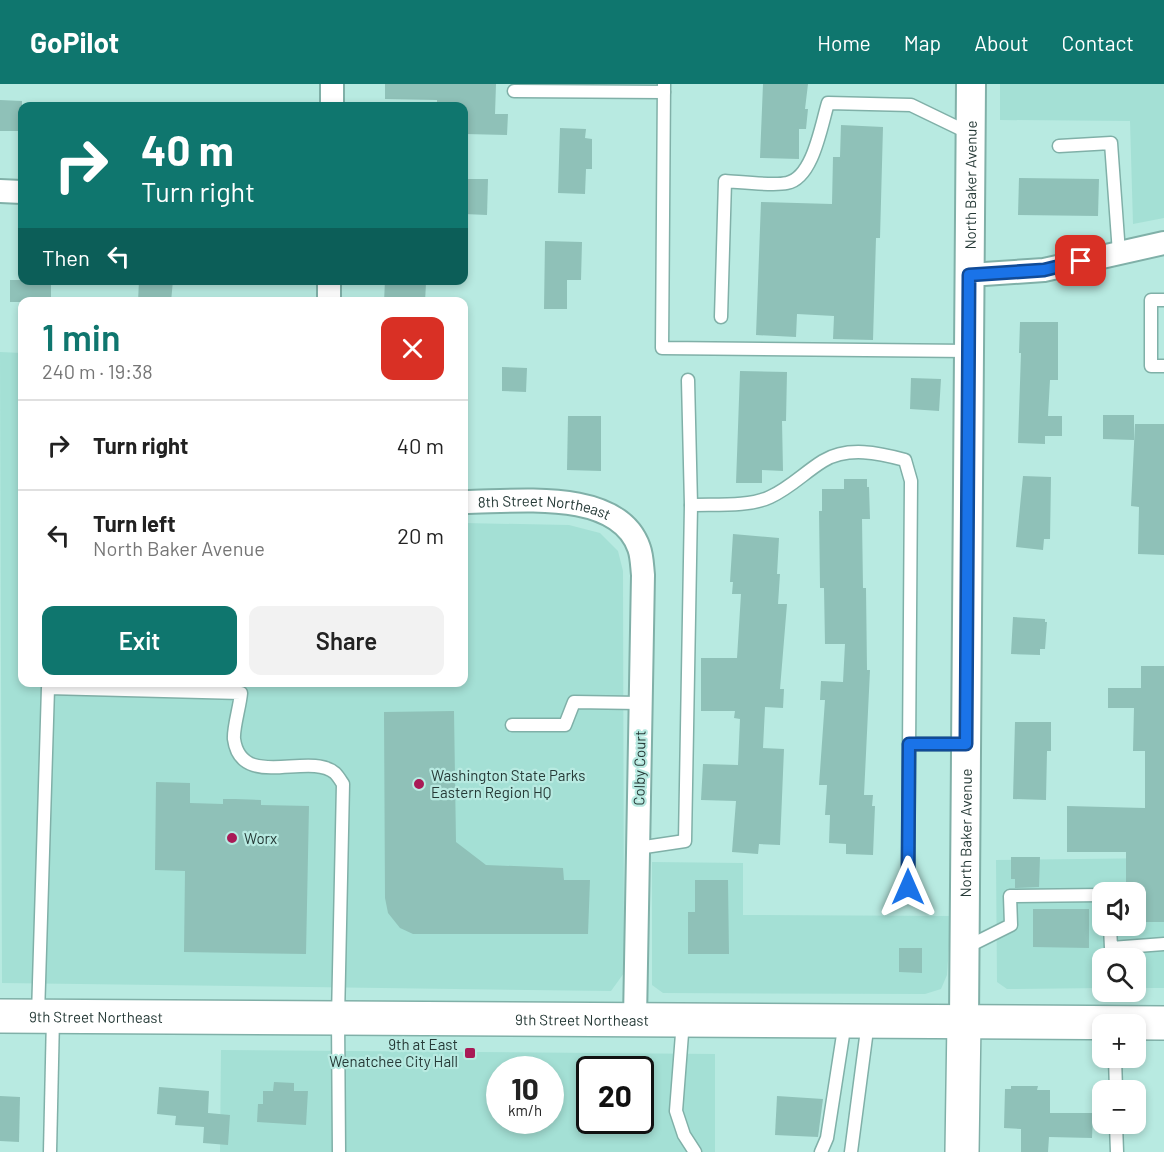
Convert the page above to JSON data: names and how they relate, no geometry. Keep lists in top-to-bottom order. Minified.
{"streets":{"main road":["North Baker Avenue","9th Street Northeast"],"street":["8th Street Northeast","Colby Court"]},"crossings":[["North Baker Avenue","9th Street Northeast"],["8th Street Northeast","Colby Court"],["Colby Court","9th Street Northeast"]],"places":{"other":["Washington State Parks Eastern Region HQ","Worx"],"transit":["9th at East Wenatchee City Hall"]},"page":{"header":"GoPilot","nav":["Home","Map","About","Contact"],"turn":["40 m","Turn right"],"then":"Then","heading":["1 min","240 m · 19:38"],"list":[{"name":"Turn right","value":"40 m"},{"name":"Turn left","note":"North Baker Avenue","value":"20 m"}],"buttons":["Exit","Share"],"map_buttons":["+","−"],"speed":"10 km/h","limit":"20"}}
